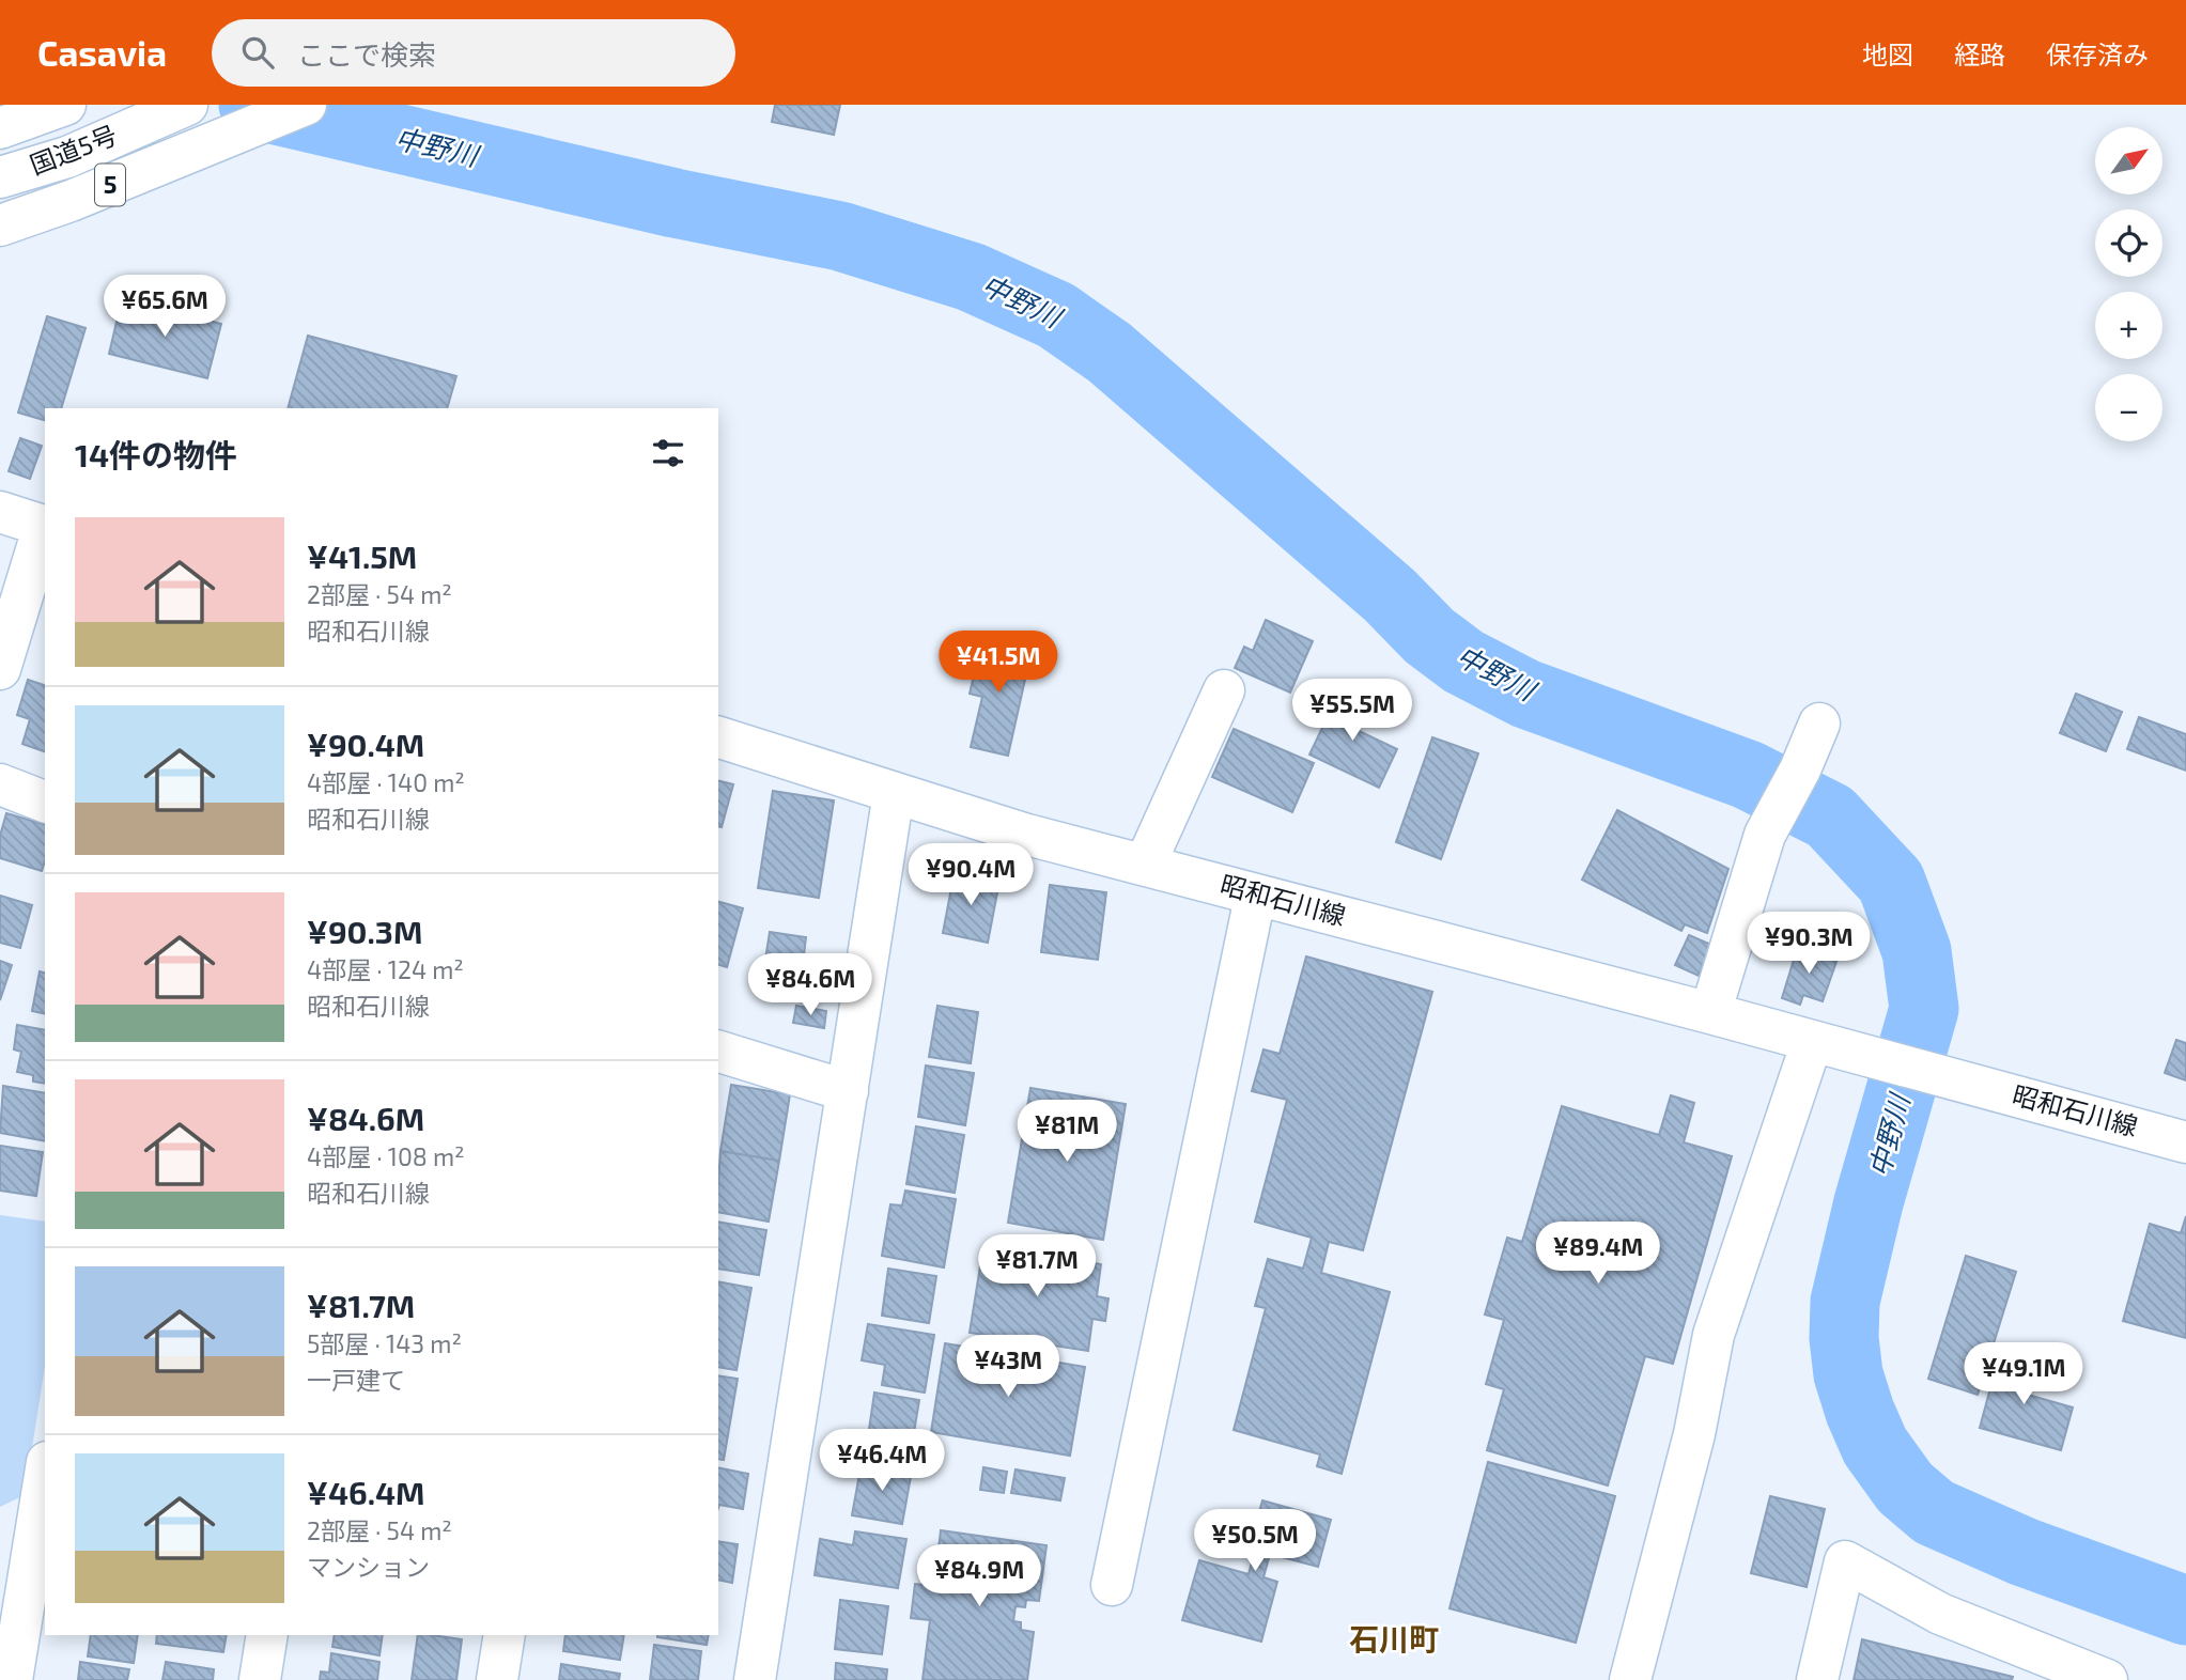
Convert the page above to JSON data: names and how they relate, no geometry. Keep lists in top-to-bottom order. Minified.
{"streets":{"main road":["国道5号","5","昭和石川線"]},"districts":["石川町"],"water":["中野川"],"north":"top right","page":{"header":"Casavia","search":"ここで検索","nav":["地図","経路","保存済み"],"map_buttons":["+","−"],"price":["¥65.6M","¥41.5M","¥55.5M","¥90.4M","¥90.3M","¥84.6M","¥81M","¥89.4M","¥81.7M","¥43M","¥49.1M","¥46.4M","¥50.5M","¥84.9M"],"heading":"14件の物件","list":[{"name":"¥41.5M","note":"2部屋 · 54 m² · 昭和石川線"},{"name":"¥90.4M","note":"4部屋 · 140 m² · 昭和石川線"},{"name":"¥90.3M","note":"4部屋 · 124 m² · 昭和石川線"},{"name":"¥84.6M","note":"4部屋 · 108 m² · 昭和石川線"},{"name":"¥81.7M","note":"5部屋 · 143 m² · 一戸建て"},{"name":"¥46.4M","note":"2部屋 · 54 m² · マンション"}]}}
